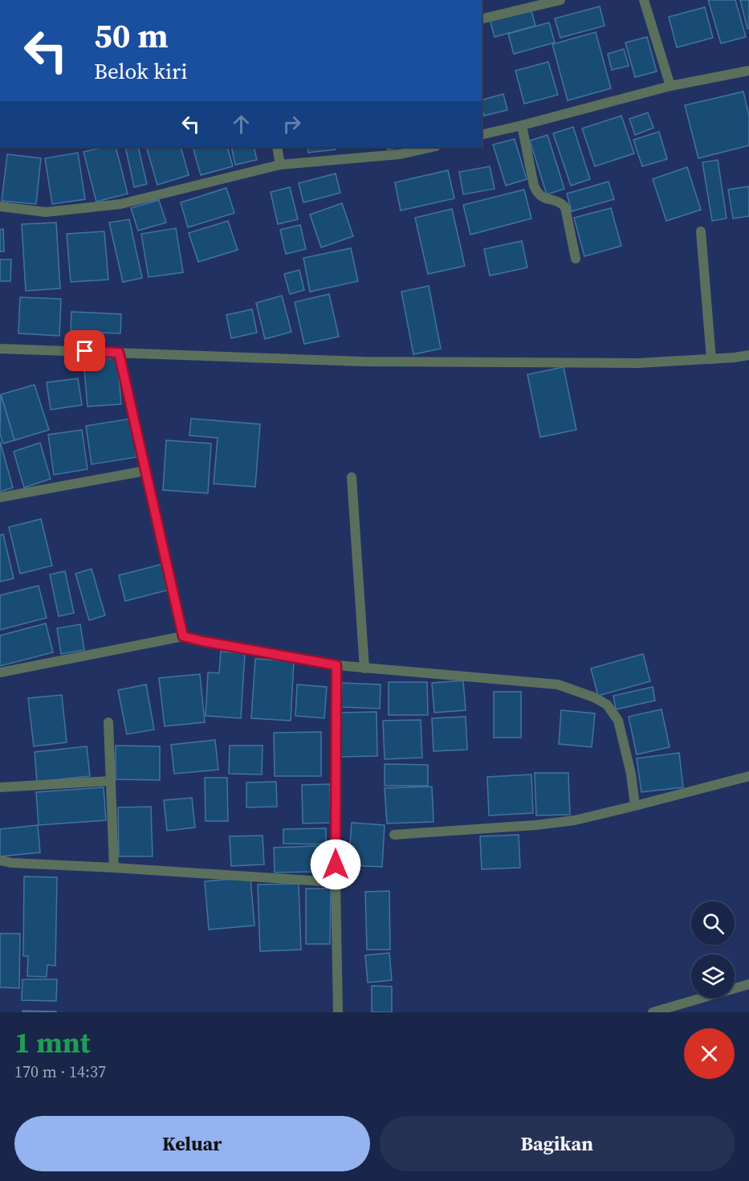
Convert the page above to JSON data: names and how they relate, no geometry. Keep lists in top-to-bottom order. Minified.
{"page":{"turn":["50 m","Belok kiri"],"heading":["1 mnt","170 m · 14:37"],"buttons":["Keluar","Bagikan"]}}
